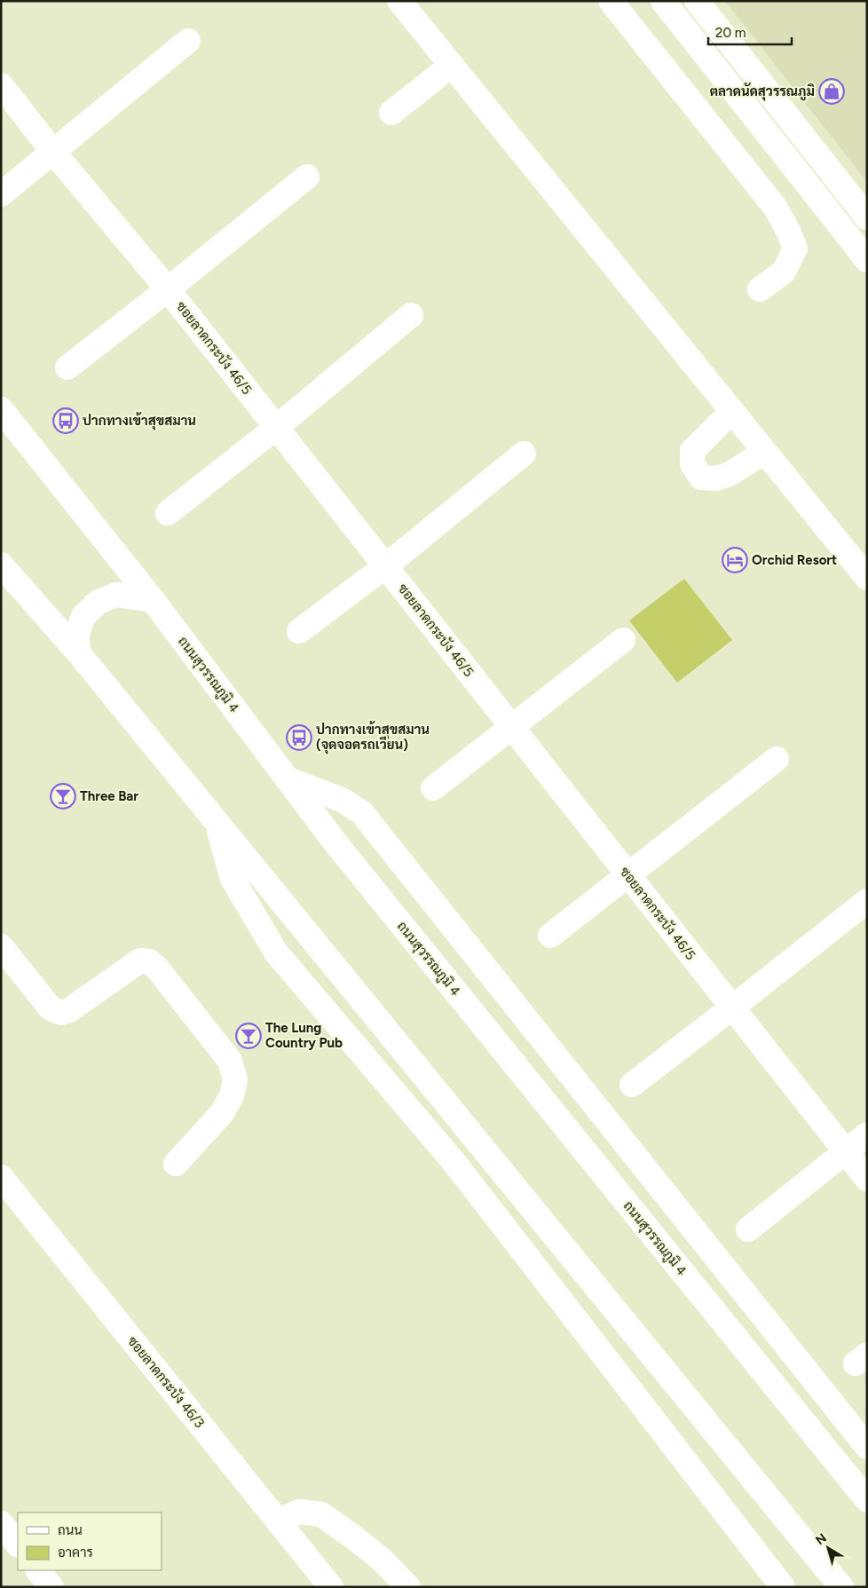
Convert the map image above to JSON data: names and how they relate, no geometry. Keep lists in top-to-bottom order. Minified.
{"streets":{"street":["ซอยลาดกระบัง 46/5","ถนนสุวรรณภูมิ 4","ซอยลาดกระบัง 46/3"]},"places":{"shop":["ตลาดนัดสุวรรณภูมิ"],"bus stop":["ปากทางเข้าสุขสมาน","ปากทางเข้าสุขสมาน (จุดจอดรถเวียน)"],"hotel":["Orchid Resort"],"bar":["Three Bar","The Lung Country Pub"]},"legend":["ถนน","อาคาร"],"scale_bar":"20 m","north":"top left"}
